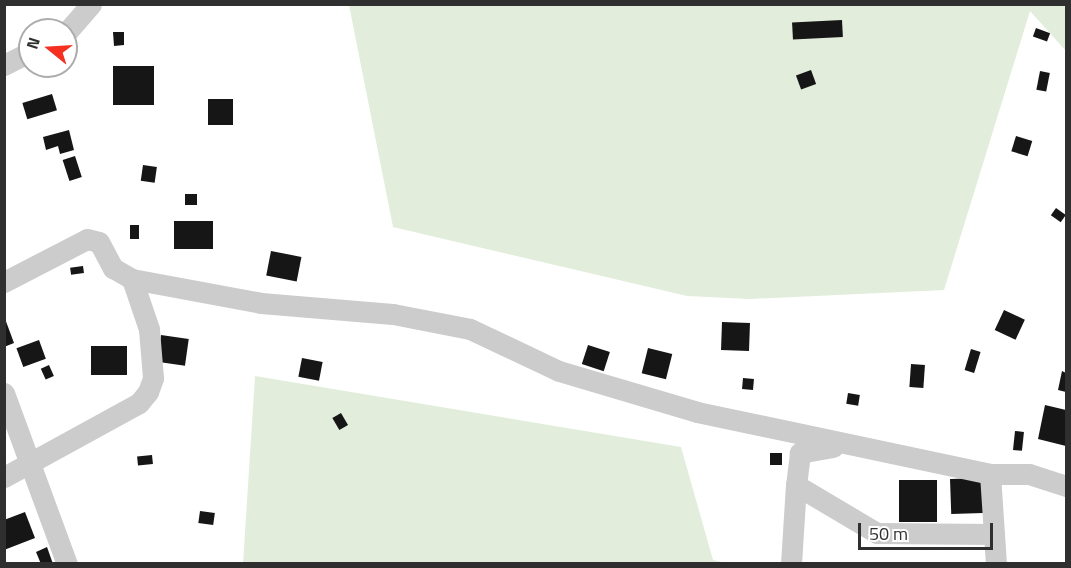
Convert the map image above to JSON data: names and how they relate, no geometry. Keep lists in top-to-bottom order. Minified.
{"scale_bar":"50 m","north":"left"}
